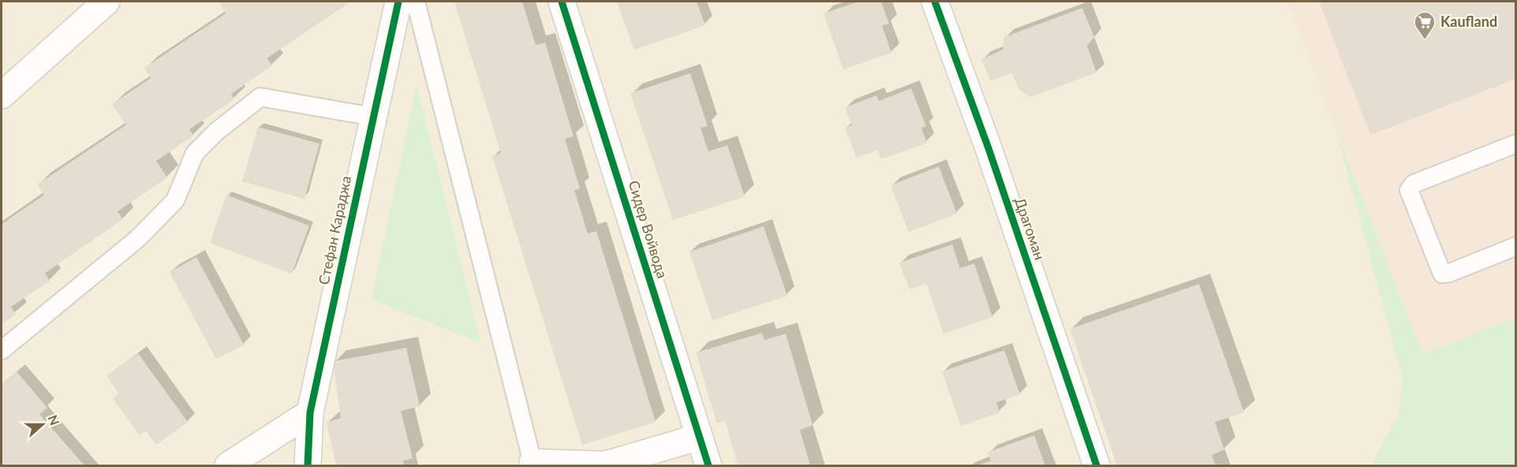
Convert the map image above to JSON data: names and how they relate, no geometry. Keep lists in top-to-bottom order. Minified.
{"streets":{"street":["Драгоман","Сидер Войвода","Стефан Караджа"]},"places":{"supermarket":["Kaufland"]},"north":"right"}
